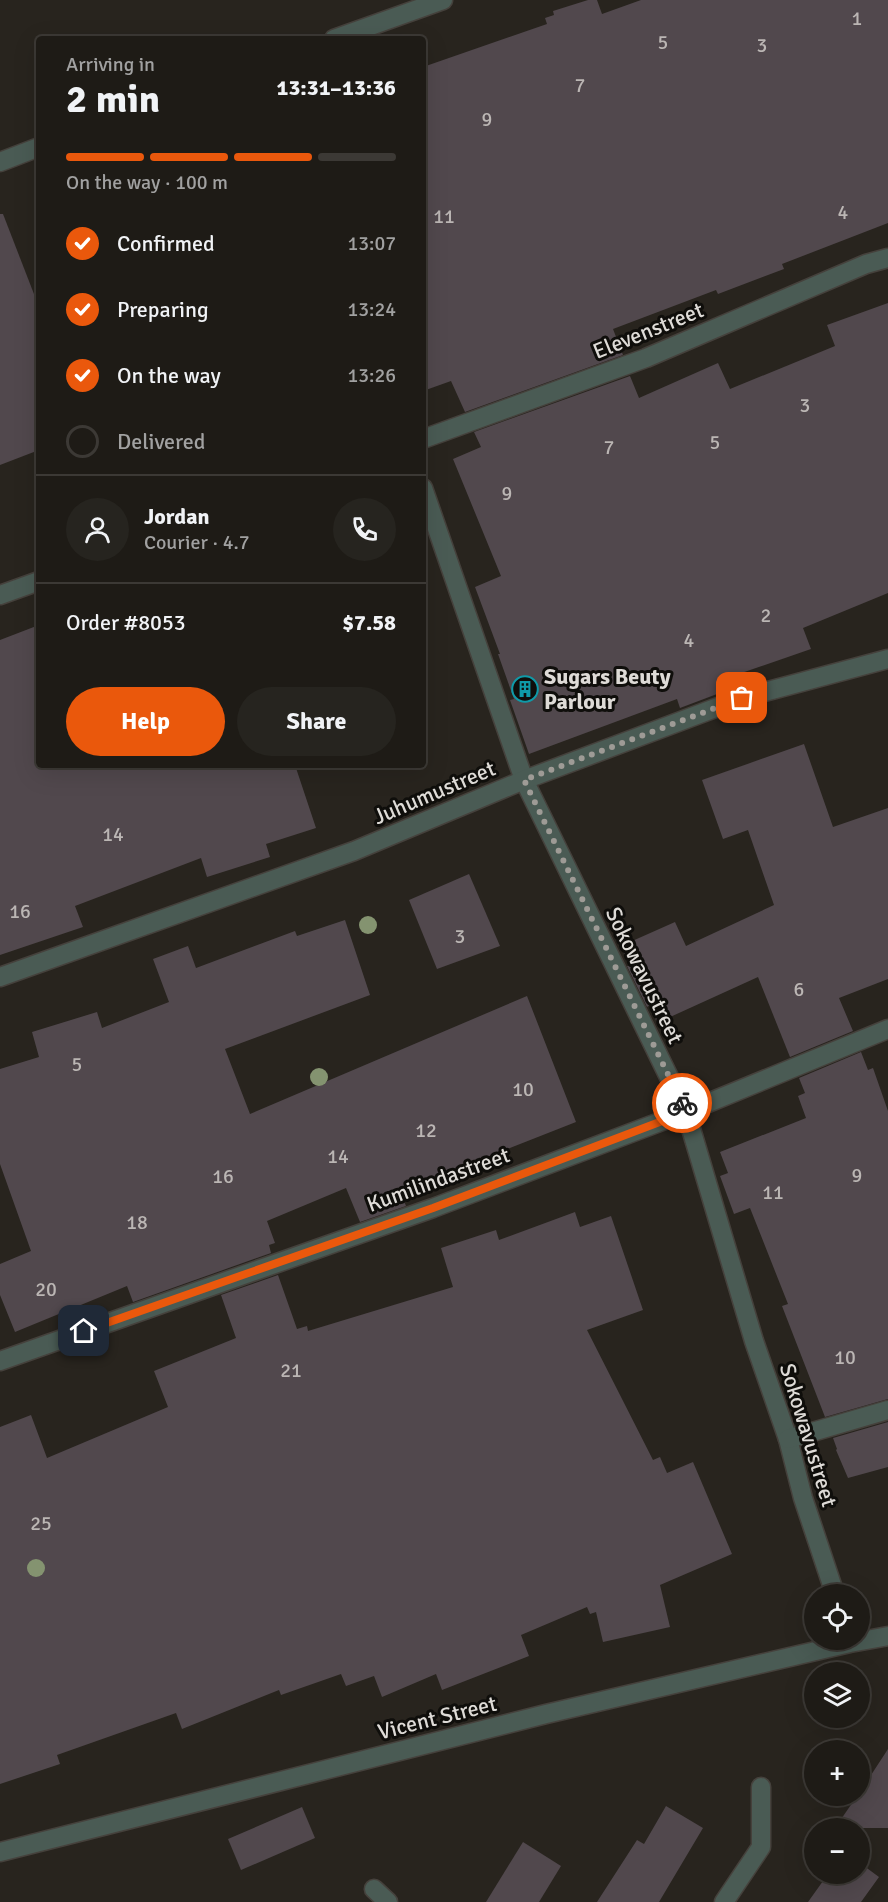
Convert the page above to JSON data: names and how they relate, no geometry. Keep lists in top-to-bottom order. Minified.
{"streets":{"street":["Elevenstreet","Juhumustreet","Sokowavustreet","Kumilindastreet","Vicent Street"]},"crossings":[["Juhumustreet","Sokowavustreet"],["Sokowavustreet","Kumilindastreet"]],"places":{"building":["Sugars Beuty Parlour"]},"house_numbers":["1","5","3","7","9","4","11","3","5","7","9","2","4","14","16","3","6","5","10","12","14","9","16","11","18","20","10","21","25"],"page":{"heading":["2 min","Arriving in","13:31–13:36"],"panel":["Jordan","Courier · 4.7","Order #8053","$7.58"],"bar":"On the way · 100 m","list":[["Confirmed","13:07"],["Preparing","13:24"],["On the way","13:26"],"Delivered"],"buttons":["Help","Share"],"map_buttons":["+","−"]}}
